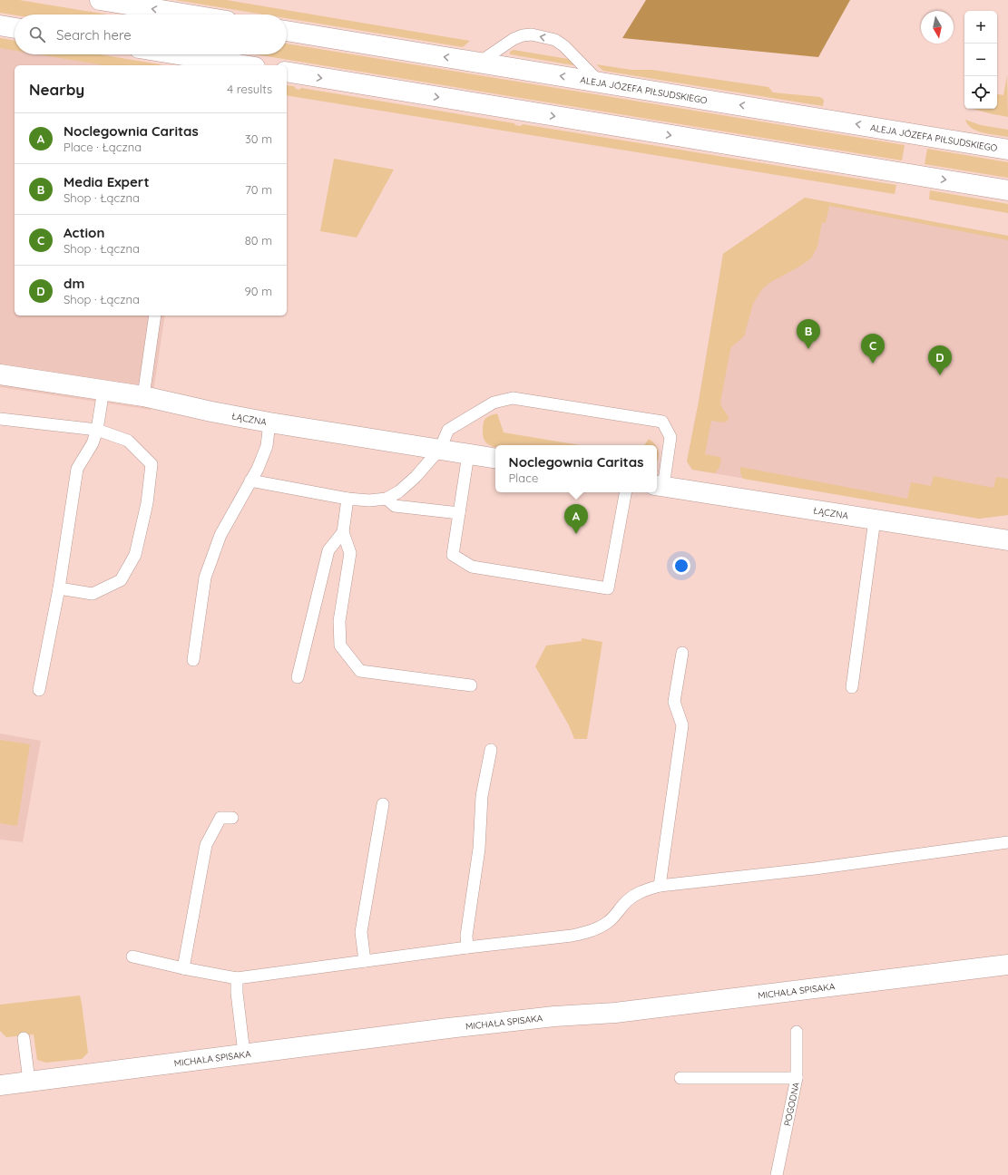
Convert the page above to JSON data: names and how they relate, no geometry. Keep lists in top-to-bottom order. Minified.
{"streets":{"street":["ALEJA JÓZEFA PIŁSUDSKIEGO","ŁĄCZNA","MICHAŁA SPISAKA"],"lane":["POGODNA"]},"north":"bottom","page":{"map_buttons":["+","−"],"search":"Search here","heading":["Nearby","4 results"],"list":[{"mark":"A","name":"Noclegownia Caritas","note":"Place · Łączna","value":"30 m"},{"mark":"B","name":"Media Expert","note":"Shop · Łączna","value":"70 m"},{"mark":"C","name":"Action","note":"Shop · Łączna","value":"80 m"},{"mark":"D","name":"dm","note":"Shop · Łączna","value":"90 m"}],"pins":["B","C","D","A"],"popup":["Noclegownia Caritas","Place"]}}
